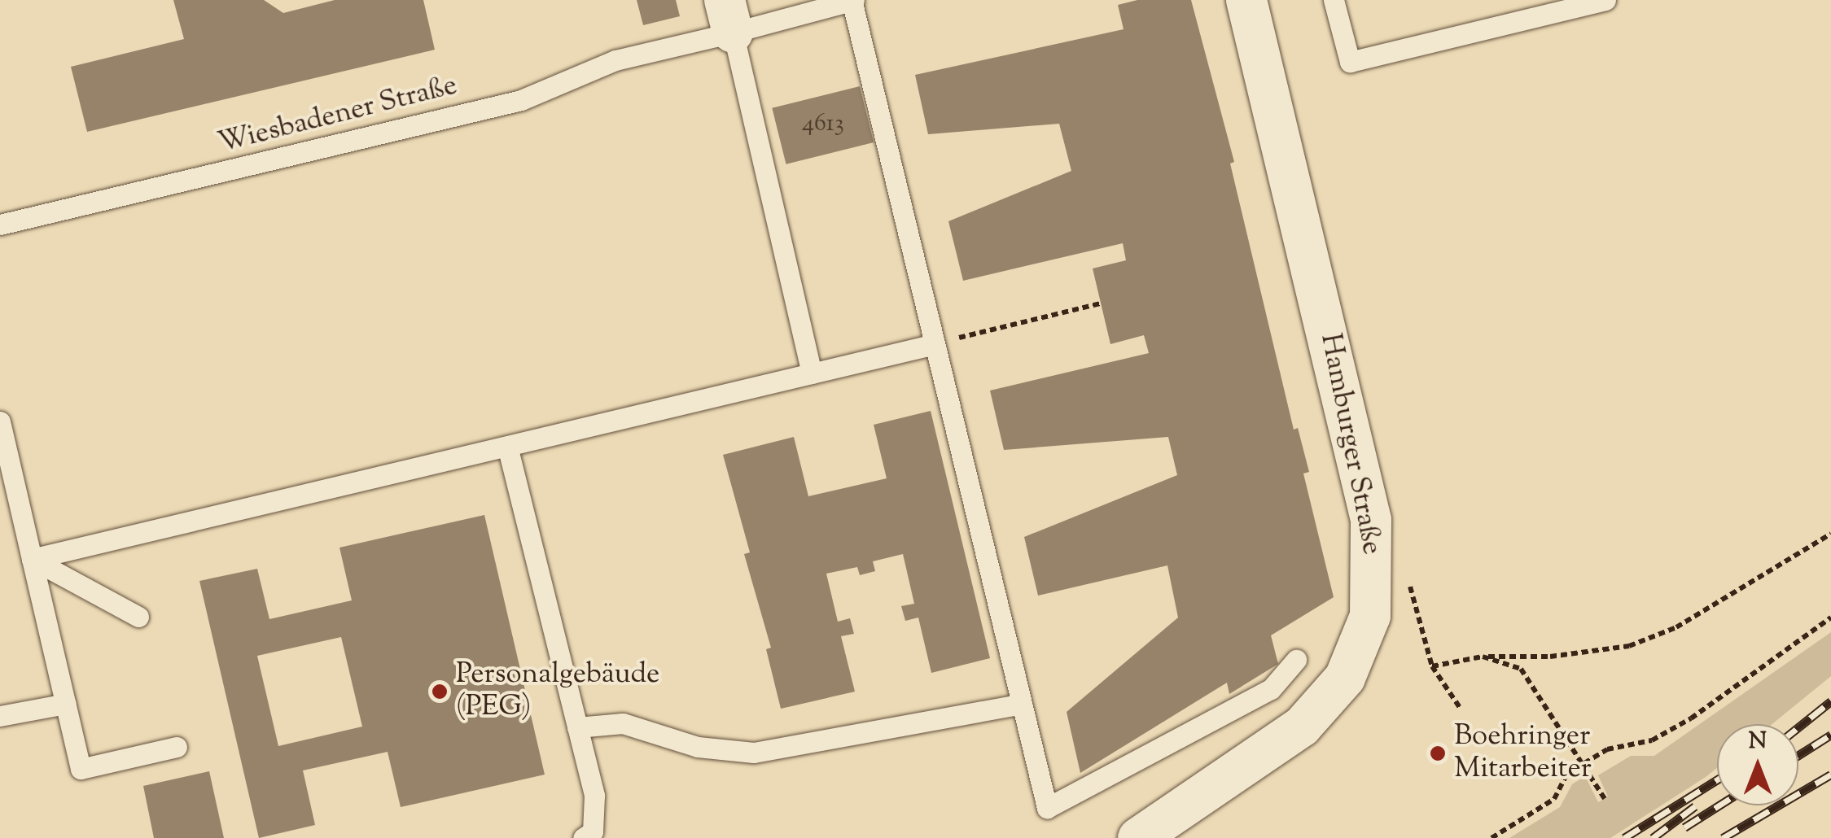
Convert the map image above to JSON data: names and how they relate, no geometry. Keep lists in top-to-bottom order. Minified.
{"streets":{"street":["Hamburger Straße"],"lane":["Wiesbadener Straße"]},"places":["Personalgebäude (PEG)","Boehringer Mitarbeiter"],"house_numbers":["4613"],"north":"top"}
